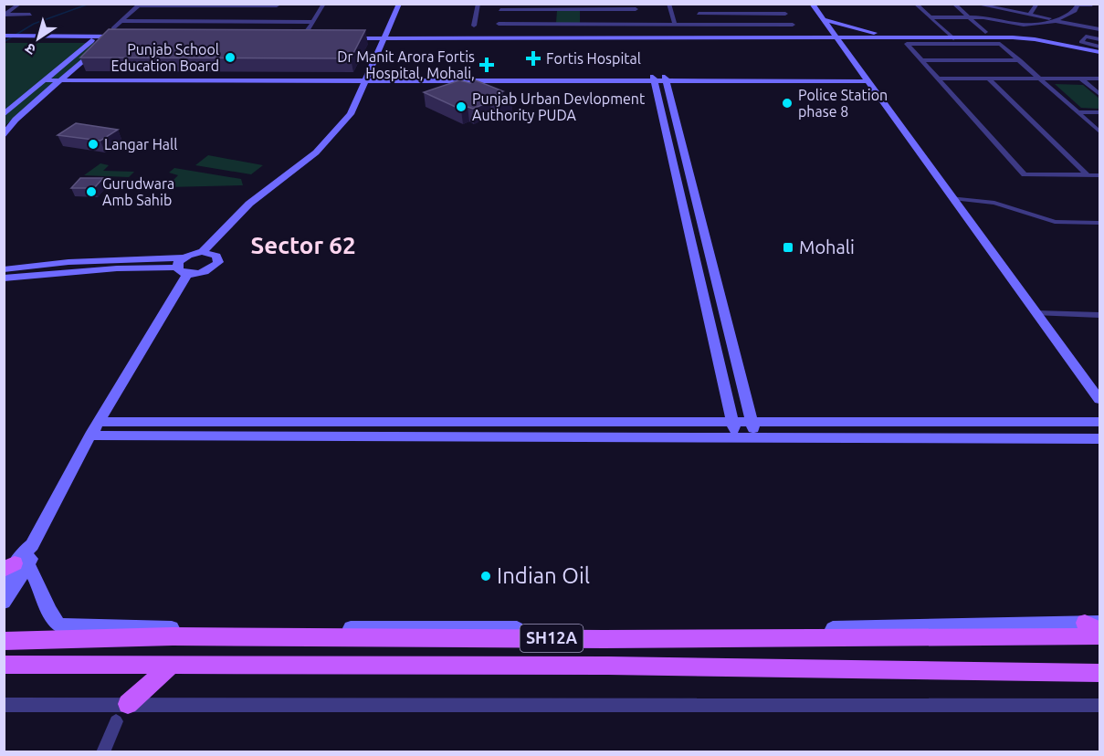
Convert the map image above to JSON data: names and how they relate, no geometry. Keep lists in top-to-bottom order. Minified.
{"streets":{"main road":["SH12A"]},"districts":["Sector 62"],"places":{"other":["Punjab School Education Board","Police Station phase 8","Punjab Urban Devlopment Authority PUDA","Langar Hall","Gurudwara Amb Sahib","Indian Oil"],"health":["Fortis Hospital","Dr Manit Arora Fortis Hospital, Mohali,"],"transit":["Mohali"]},"north":"bottom left"}
